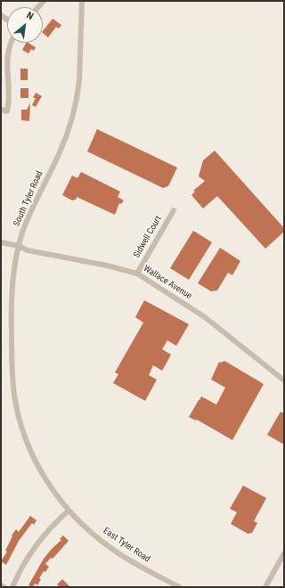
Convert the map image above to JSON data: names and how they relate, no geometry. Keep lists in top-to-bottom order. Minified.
{"streets":{"street":["South Tyler Road","Sidwell Court","Wallace Avenue","East Tyler Road"]},"crossings":[["South Tyler Road","Wallace Avenue"],["South Tyler Road","East Tyler Road"],["Sidwell Court","Wallace Avenue"]],"north":"top right"}
